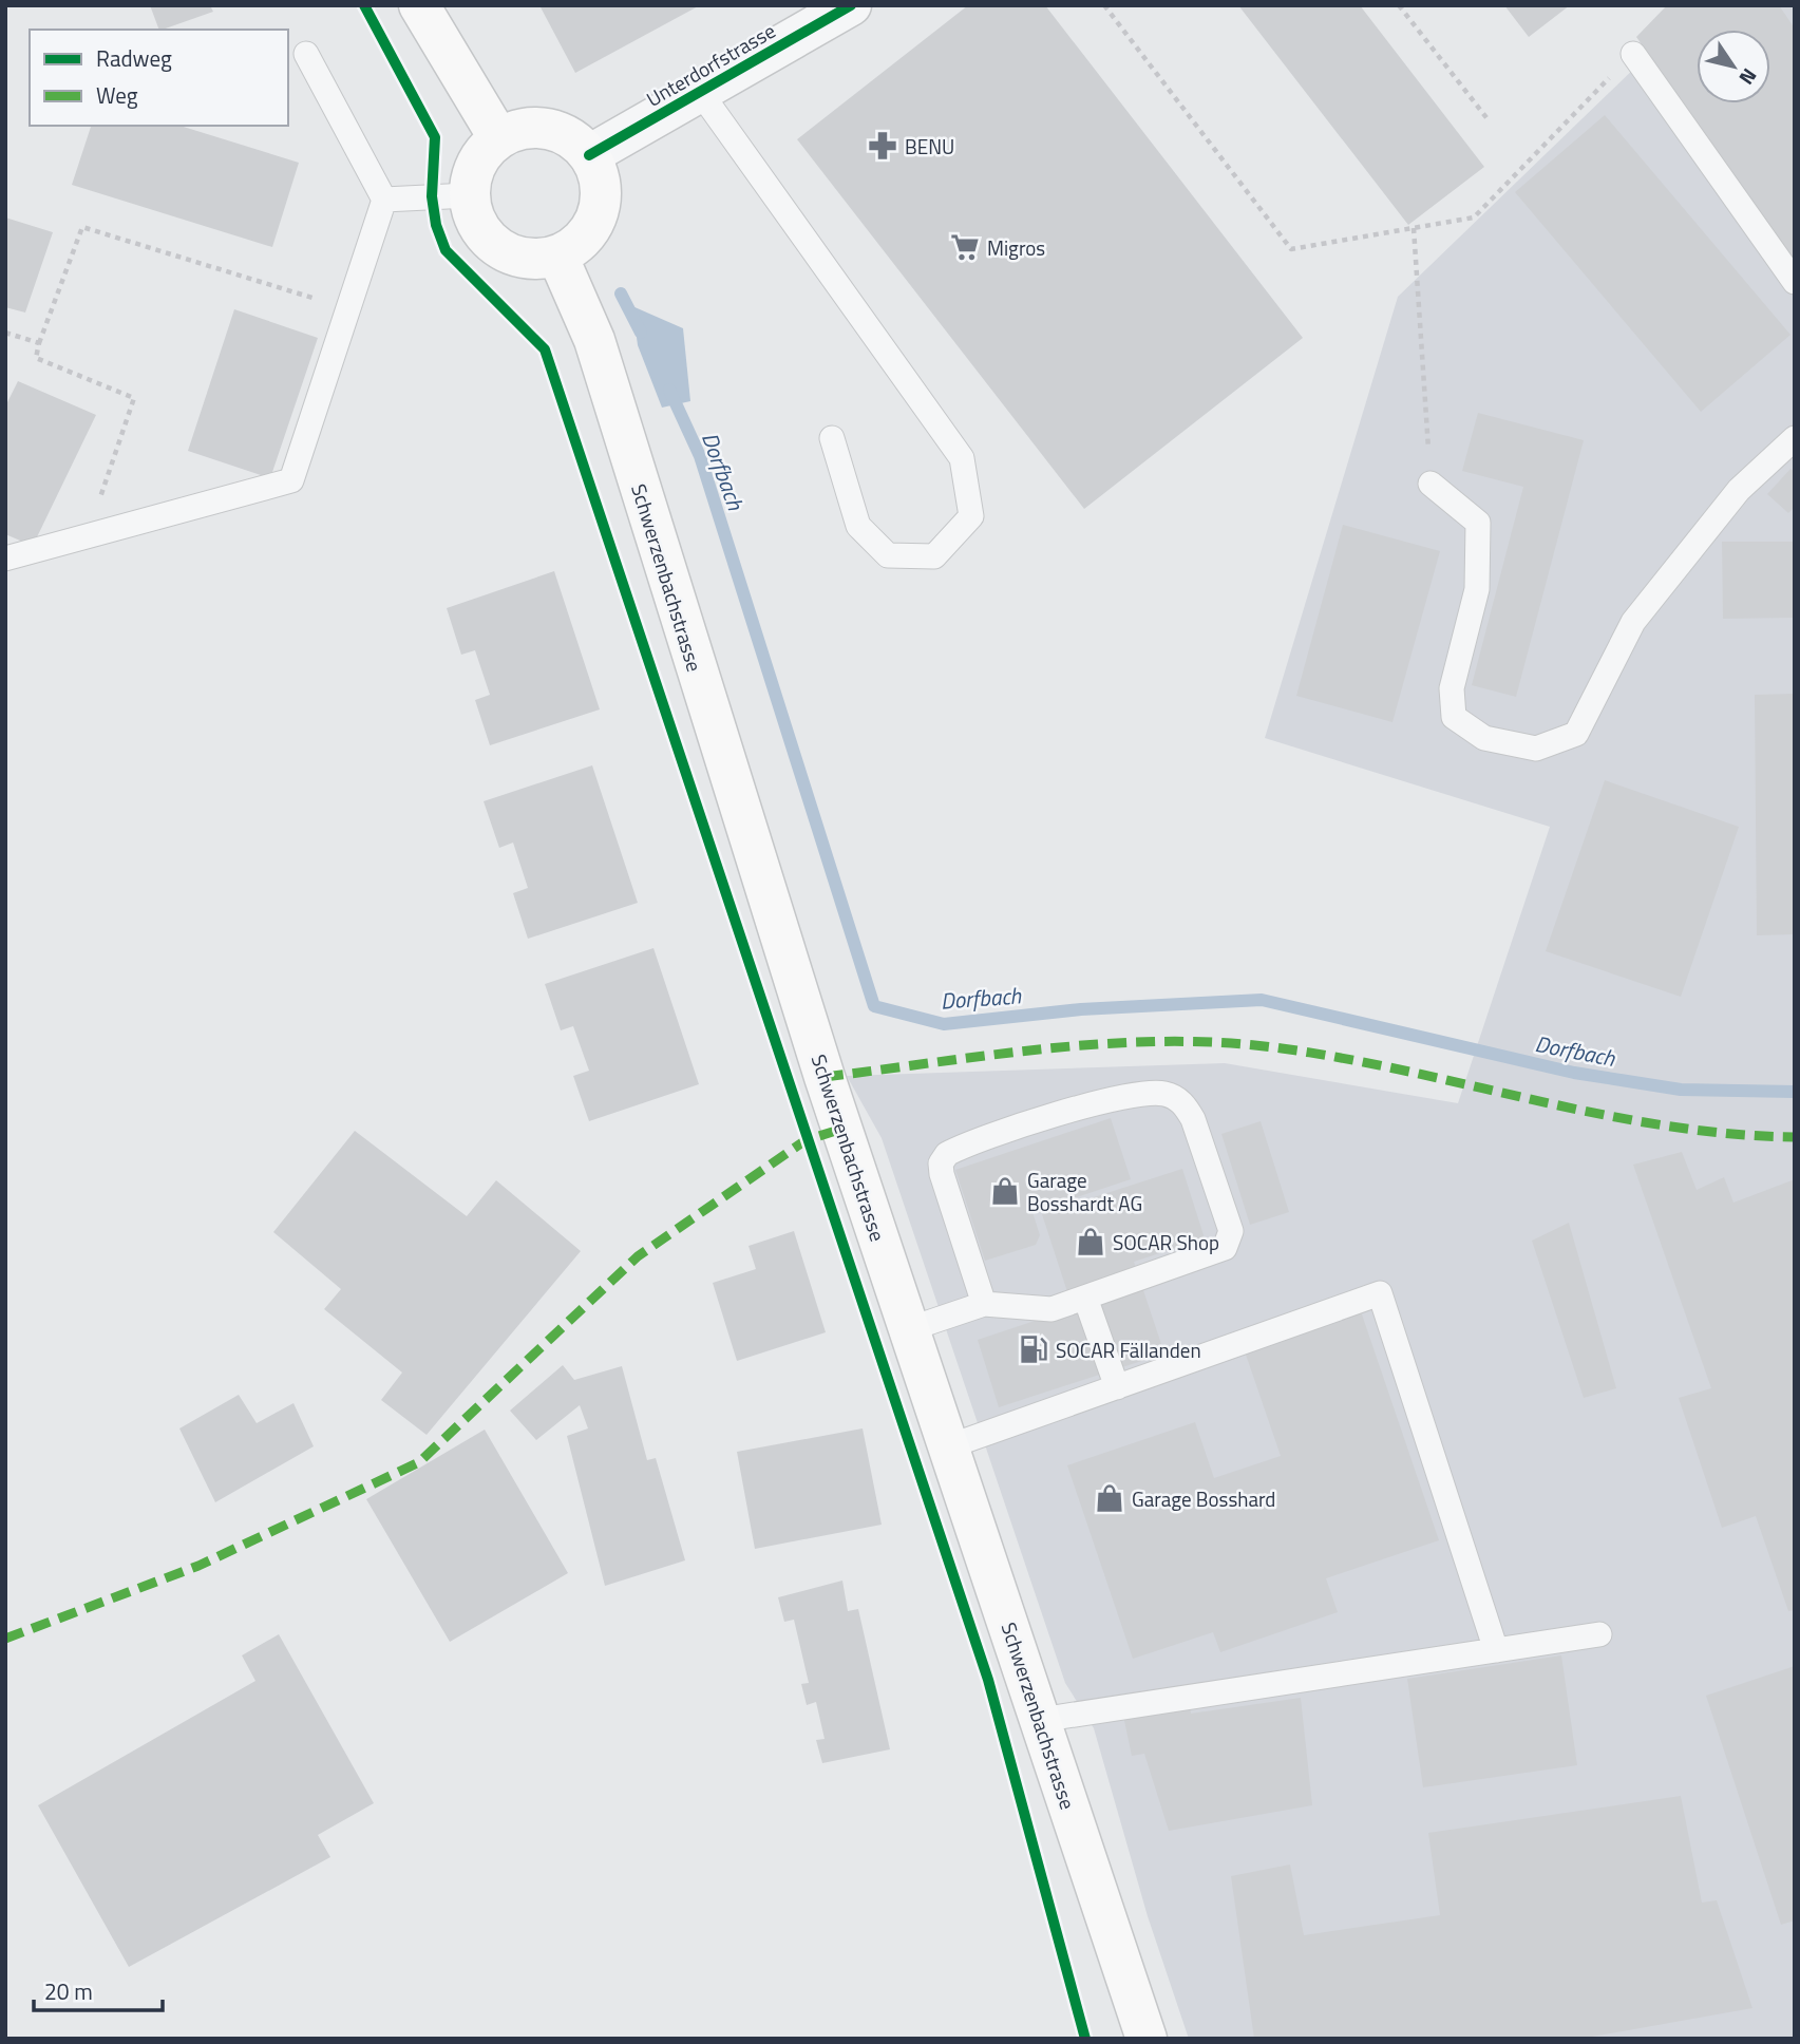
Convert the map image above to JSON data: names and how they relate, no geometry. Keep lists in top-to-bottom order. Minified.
{"streets":{"main road":["Schwerzenbachstrasse"],"street":["Unterdorfstrasse"]},"crossings":[["Unterdorfstrasse","Schwerzenbachstrasse"]],"water":["Dorfbach"],"places":{"pharmacy":["BENU"],"supermarket":["Migros"],"shop":["Garage Bosshardt AG","SOCAR Shop","Garage Bosshard"],"fuel station":["SOCAR Fällanden"]},"legend":["Radweg","Weg"],"scale_bar":"20 m","north":"bottom right"}
